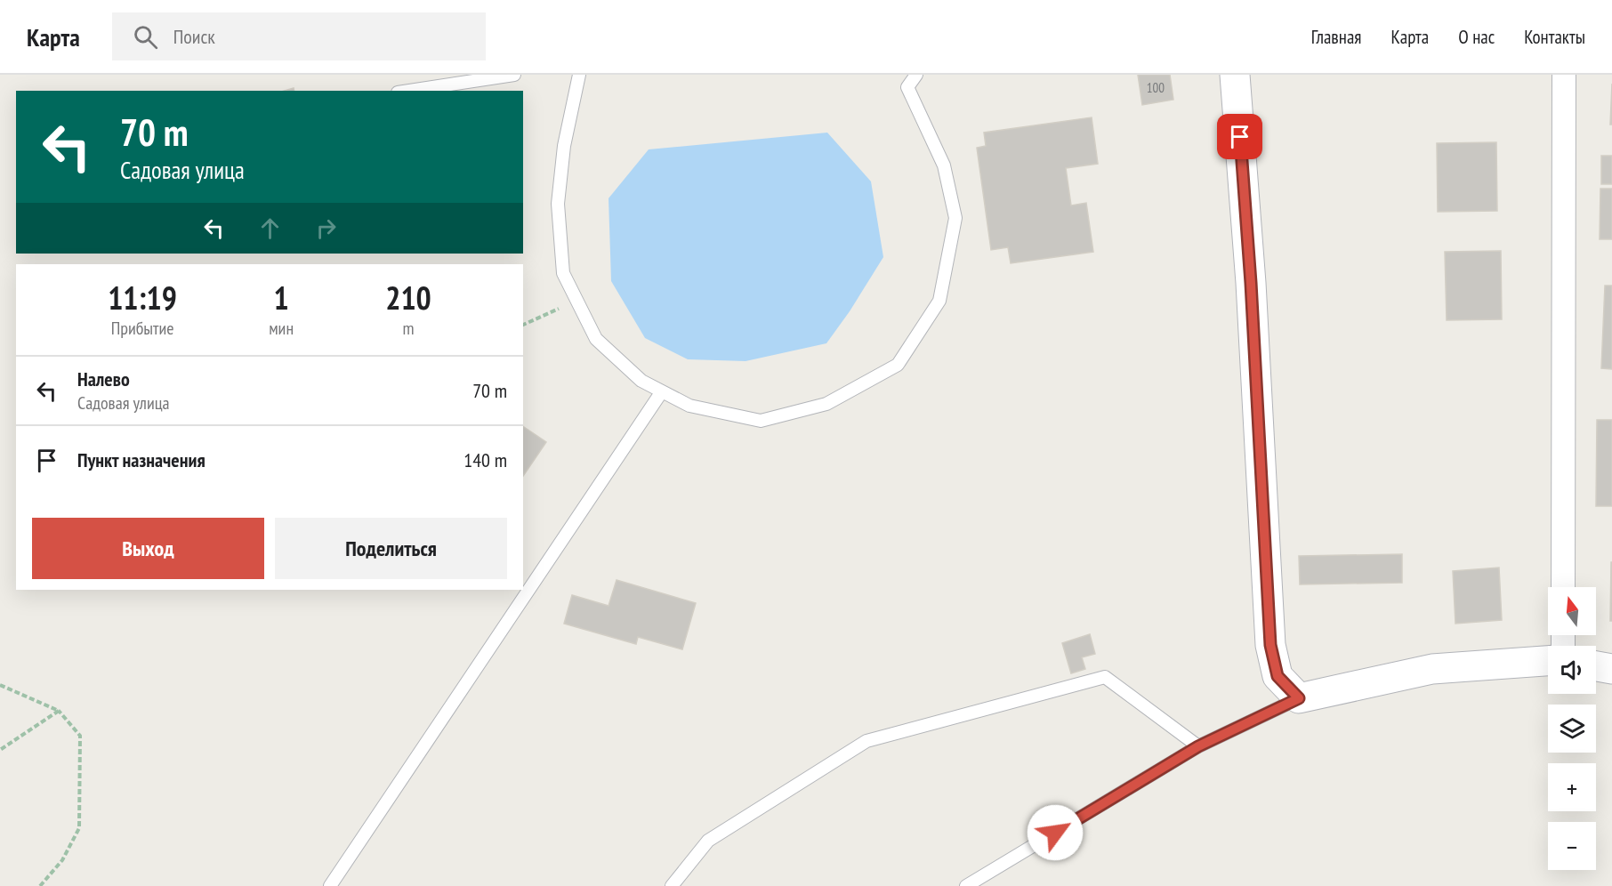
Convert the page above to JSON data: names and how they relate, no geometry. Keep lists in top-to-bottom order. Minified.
{"house_numbers":["100"],"north":"top","page":{"header":"Карта","search":"Поиск","nav":["Главная","Карта","О нас","Контакты"],"turn":["70 m","Садовая улица"],"eta":["11:19","Прибытие","1","мин","210","m"],"list":[{"name":"Налево","note":"Садовая улица","value":"70 m"},{"name":"Пункт назначения","value":"140 m"}],"buttons":["Выход","Поделиться"],"map_buttons":["+","−"]}}
